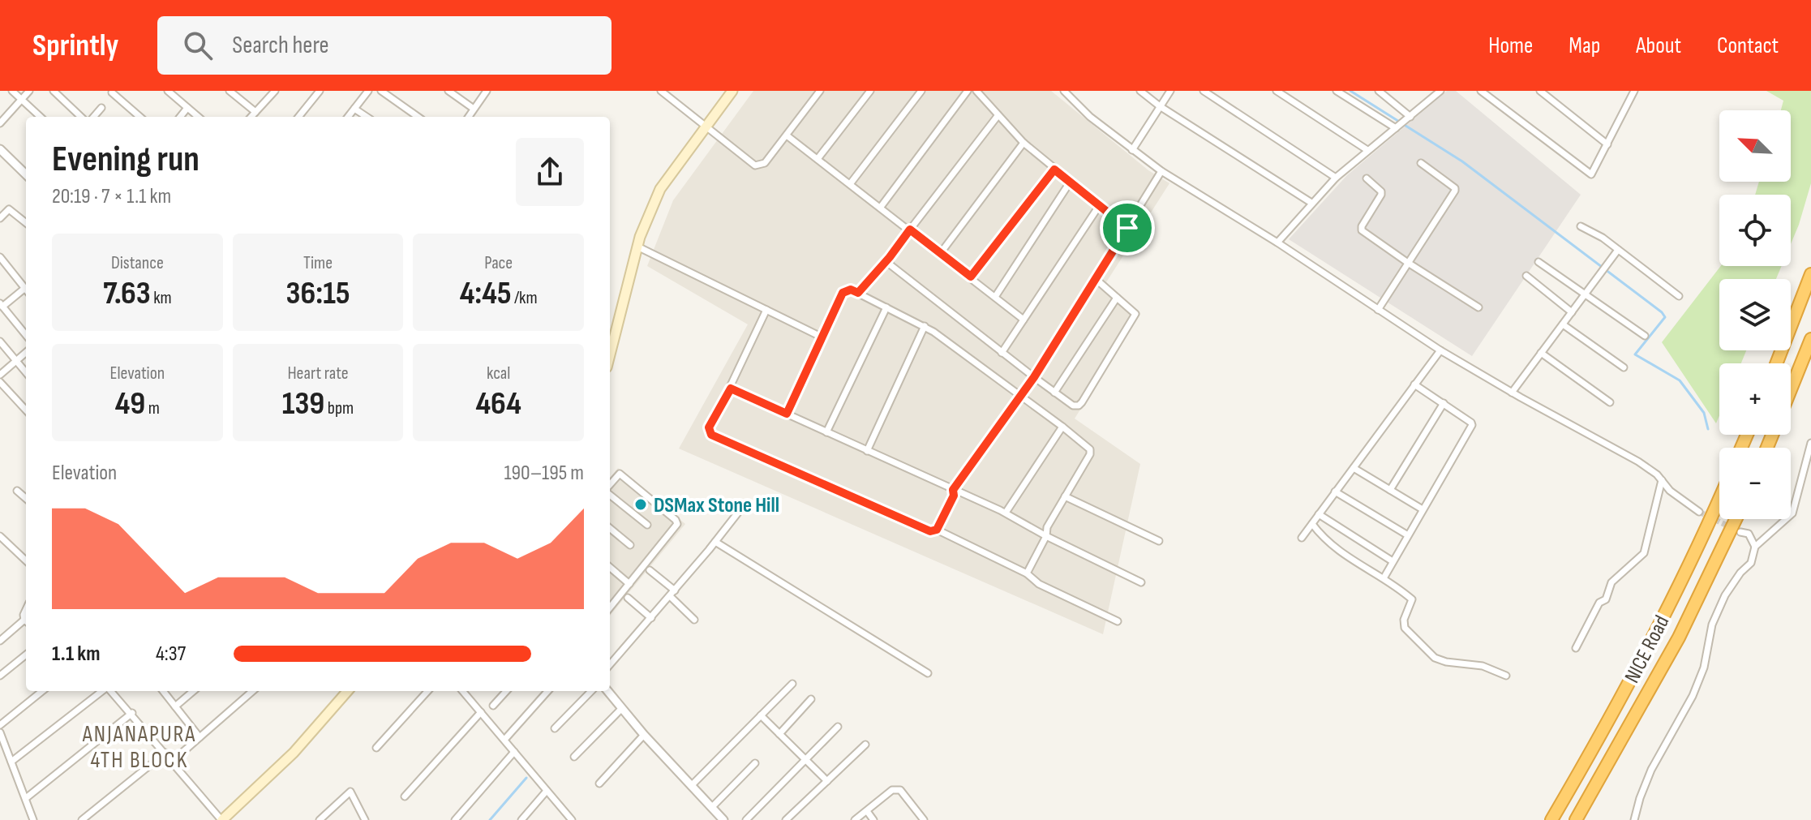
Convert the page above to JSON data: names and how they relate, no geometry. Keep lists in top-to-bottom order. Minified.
{"streets":{"highway":["NICE Road"]},"districts":["ANJANAPURA 4TH BLOCK"],"places":["DSMax Stone Hill"],"north":"top left","page":{"header":"Sprintly","search":"Search here","nav":["Home","Map","About","Contact"],"map_buttons":["+","−"],"heading":["Evening run","20:19 · 7 × 1.1 km"],"stats":[["Distance","7.63 km"],["Time","36:15"],["Pace","4:45 /km"],["Elevation","49 m"],["Heart rate","139 bpm"],["kcal","464"]],"chart":["Elevation","190–195 m"],"list":[{"name":"1.1 km","note":"4:37"}]}}
